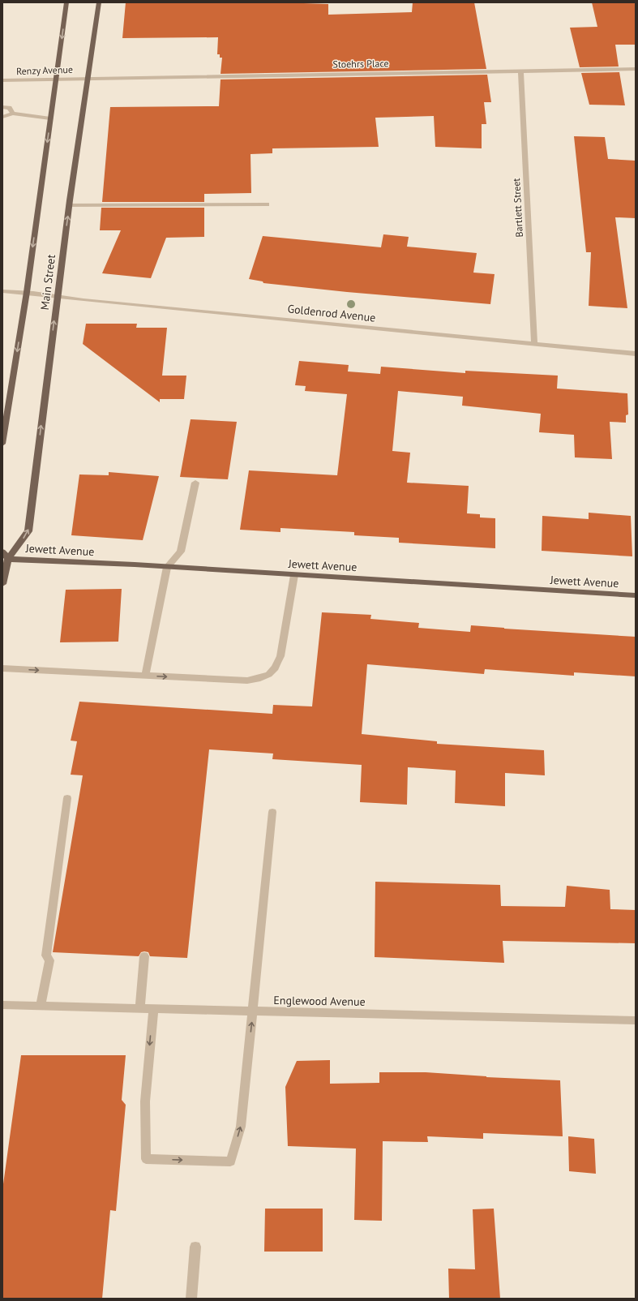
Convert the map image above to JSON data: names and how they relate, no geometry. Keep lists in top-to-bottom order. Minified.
{"streets":{"main road":["Main Street","Jewett Avenue"],"street":["Stoehrs Place","Renzy Avenue","Bartlett Street","Goldenrod Avenue","Englewood Avenue"]},"crossings":[["Stoehrs Place","Renzy Avenue"],["Stoehrs Place","Bartlett Street"],["Stoehrs Place","Main Street"],["Renzy Avenue","Main Street"],["Bartlett Street","Goldenrod Avenue"],["Main Street","Goldenrod Avenue"],["Main Street","Jewett Avenue"]]}
